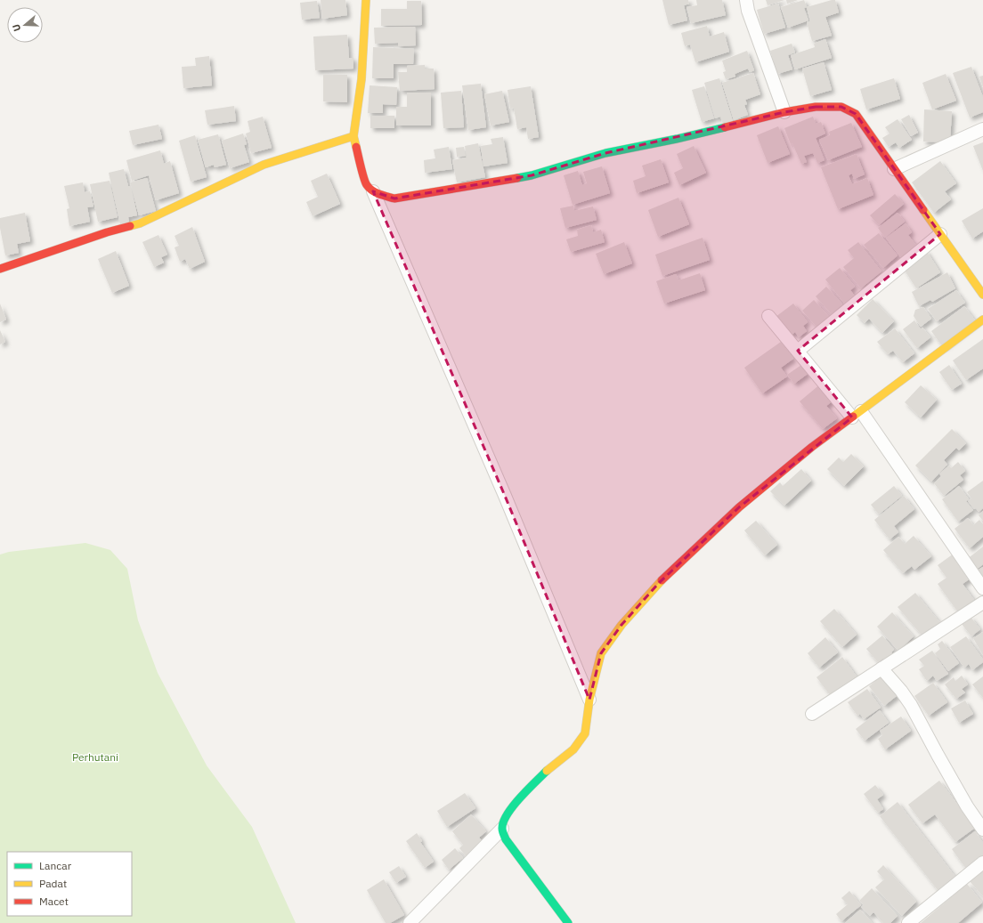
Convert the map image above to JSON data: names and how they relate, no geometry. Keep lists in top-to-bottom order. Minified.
{"parks":["Perhutani"],"legend":["Lancar","Padat","Macet"],"north":"left"}
